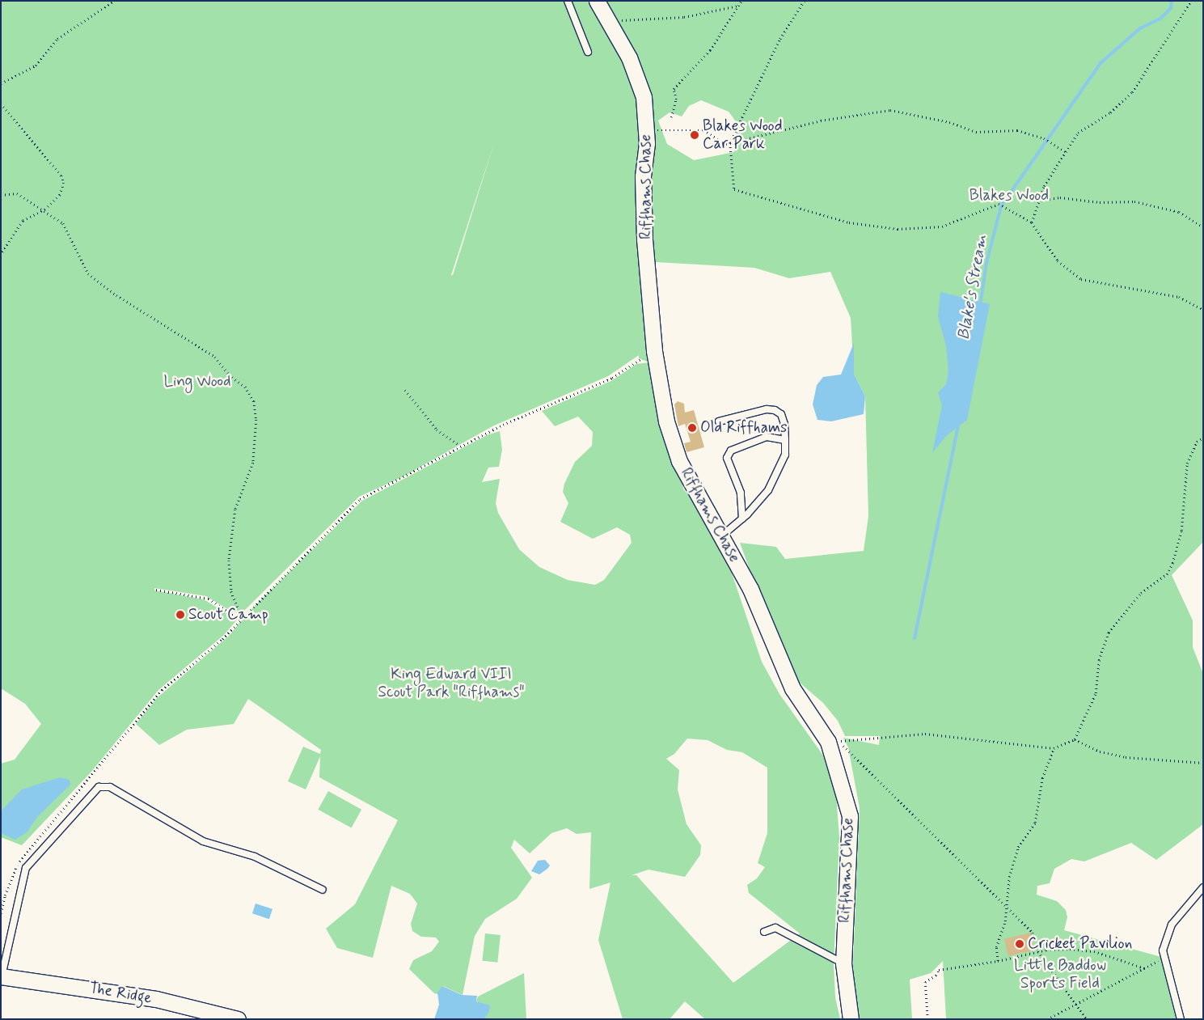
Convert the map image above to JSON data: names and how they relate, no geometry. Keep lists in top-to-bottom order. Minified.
{"streets":{"street":["Riffhams Chase","The Ridge"]},"water":["Blake's Stream"],"parks":["Blakes Wood","Ling Wood","King Edward VIII Scout Park \"Riffhams\"","Little Baddow Sports Field"],"places":["Blakes Wood Car Park","Old Riffhams","Scout Camp","Cricket Pavilion"]}
